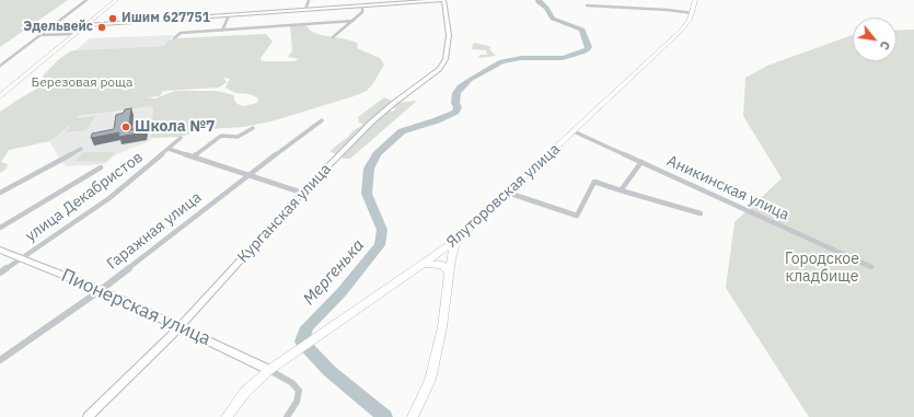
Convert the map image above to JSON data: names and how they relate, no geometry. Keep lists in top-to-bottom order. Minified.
{"streets":{"main road":["Ялуторовская улица"],"street":["Аникинская улица","улица Декабристов","Курганская улица","Гаражная улица","Пионерская улица"]},"crossings":[["Аникинская улица","Ялуторовская улица"],["Ялуторовская улица","Пионерская улица"],["улица Декабристов","Пионерская улица"],["Курганская улица","Пионерская улица"],["Гаражная улица","Пионерская улица"]],"water":["Мергенька"],"parks":["Березовая роща","Городское кладбище"],"places":["Ишим 627751","Эдельвейс","Школа №7"],"north":"bottom right"}
